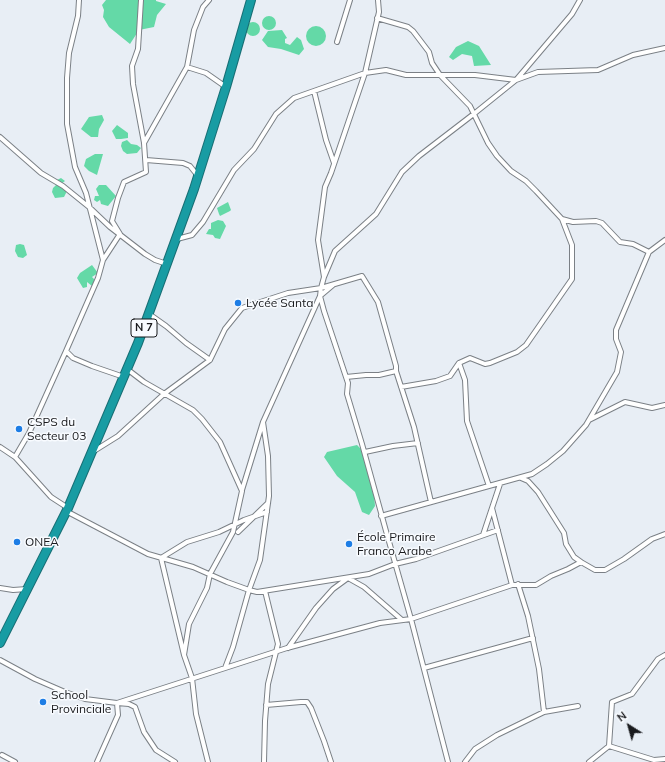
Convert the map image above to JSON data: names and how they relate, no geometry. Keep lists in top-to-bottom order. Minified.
{"streets":{"highway":["N 7"]},"places":["Lycée Santa","CSPS du Secteur 03","ONEA","École Primaire Franco Arabe","School Provinciale"],"north":"top left"}
